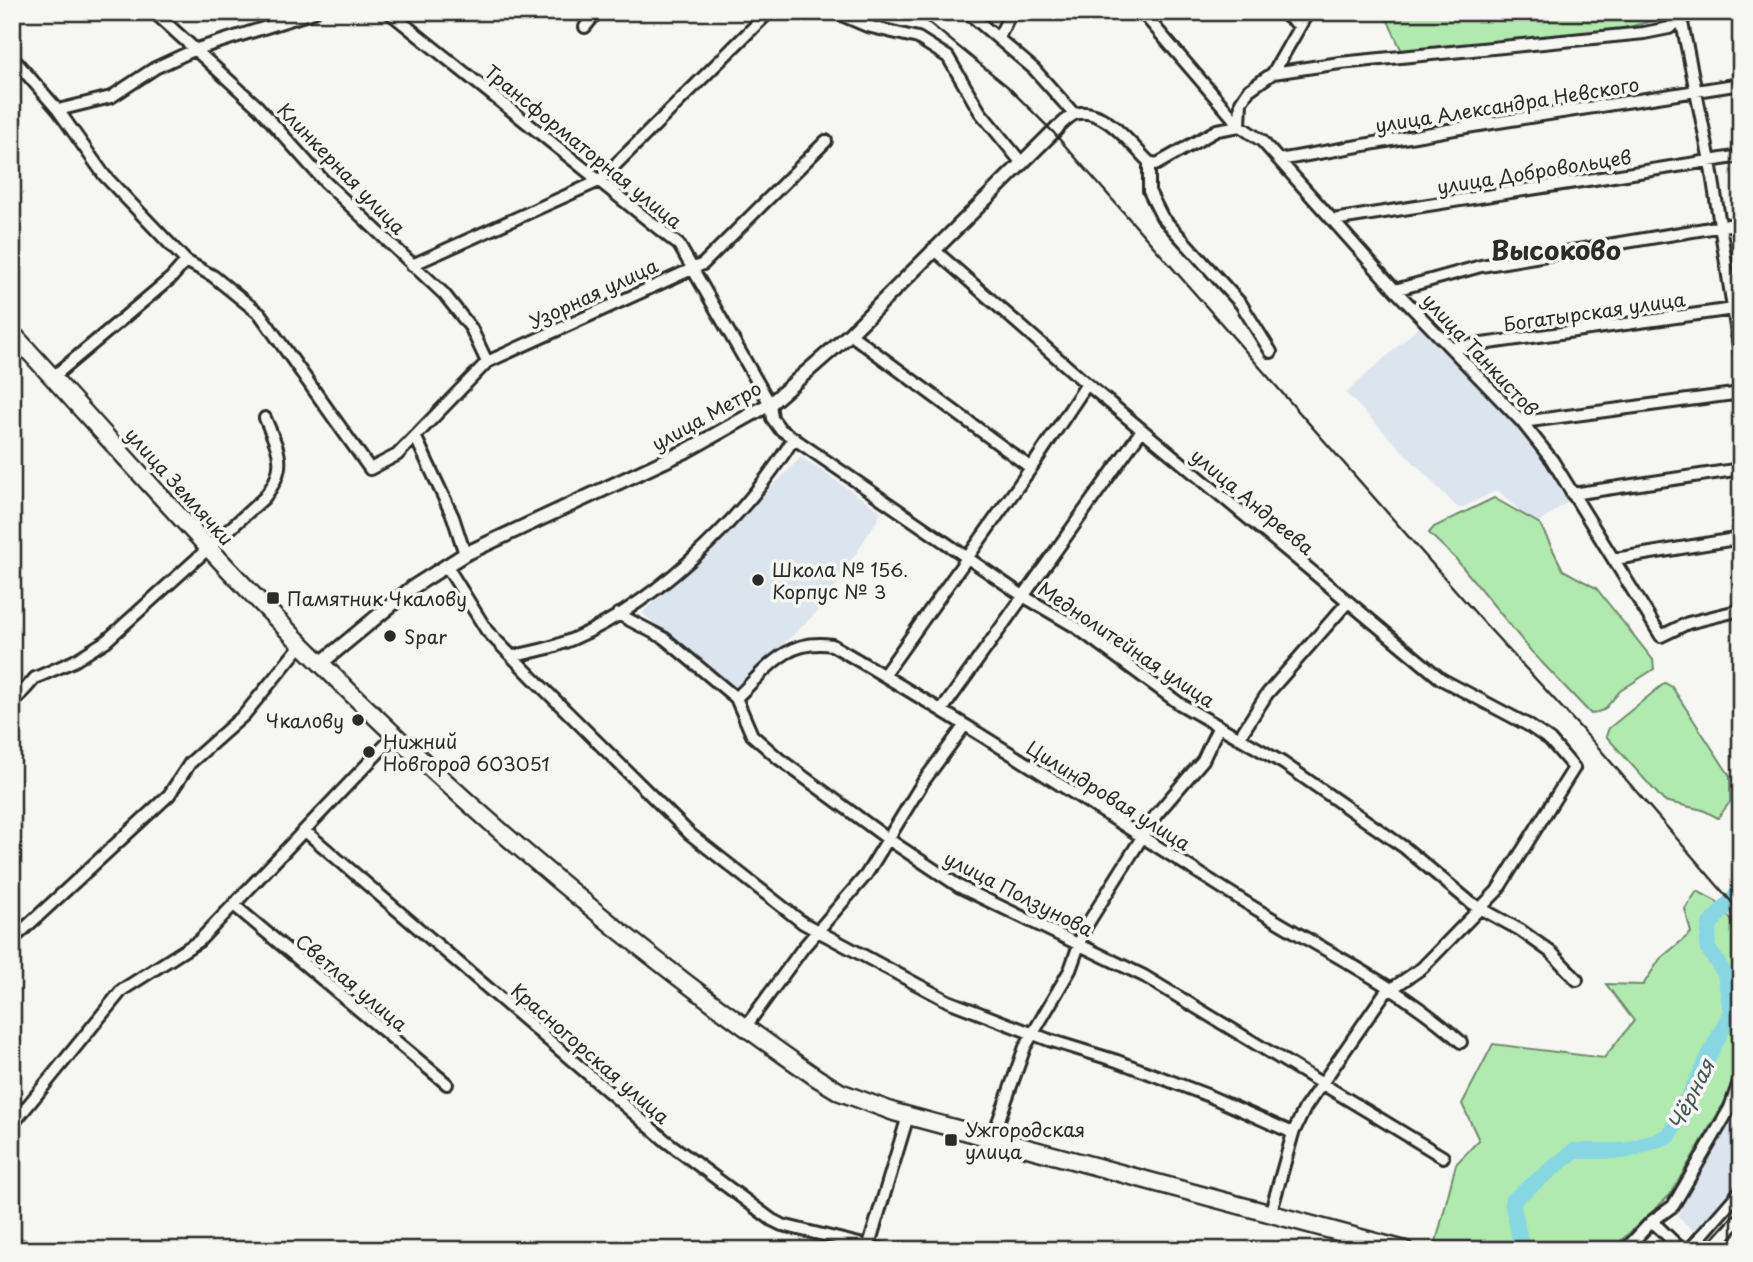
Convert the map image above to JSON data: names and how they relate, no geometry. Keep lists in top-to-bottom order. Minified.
{"streets":{"main road":["улица Землячки"],"street":["улица Александра Невского","Трансформаторная улица","Клинкерная улица","улица Добровольцев","Узорная улица","Богатырская улица","улица Танкистов","улица Метро","улица Андреева","Меднолитейная улица","Цилиндровая улица","улица Ползунова","Светлая улица","Красногорская улица"]},"crossings":[["улица Александра Невского","улица Танкистов"],["Трансформаторная улица","Узорная улица"],["Трансформаторная улица","улица Метро"],["Трансформаторная улица","Меднолитейная улица"],["Клинкерная улица","Узорная улица"],["улица Добровольцев","улица Танкистов"],["Богатырская улица","улица Танкистов"],["улица Метро","улица Землячки"],["улица Метро","улица Андреева"],["улица Метро","Меднолитейная улица"],["улица Андреева","Меднолитейная улица"],["Цилиндровая улица","улица Ползунова"]],"districts":["Высоково"],"water":["Чёрная"],"places":{"other":["Школа № 156. Корпус № 3","Spar","Чкалову","Нижний Новгород 603051"],"transit":["Памятник Чкалову","Ужгородская улица"]}}
